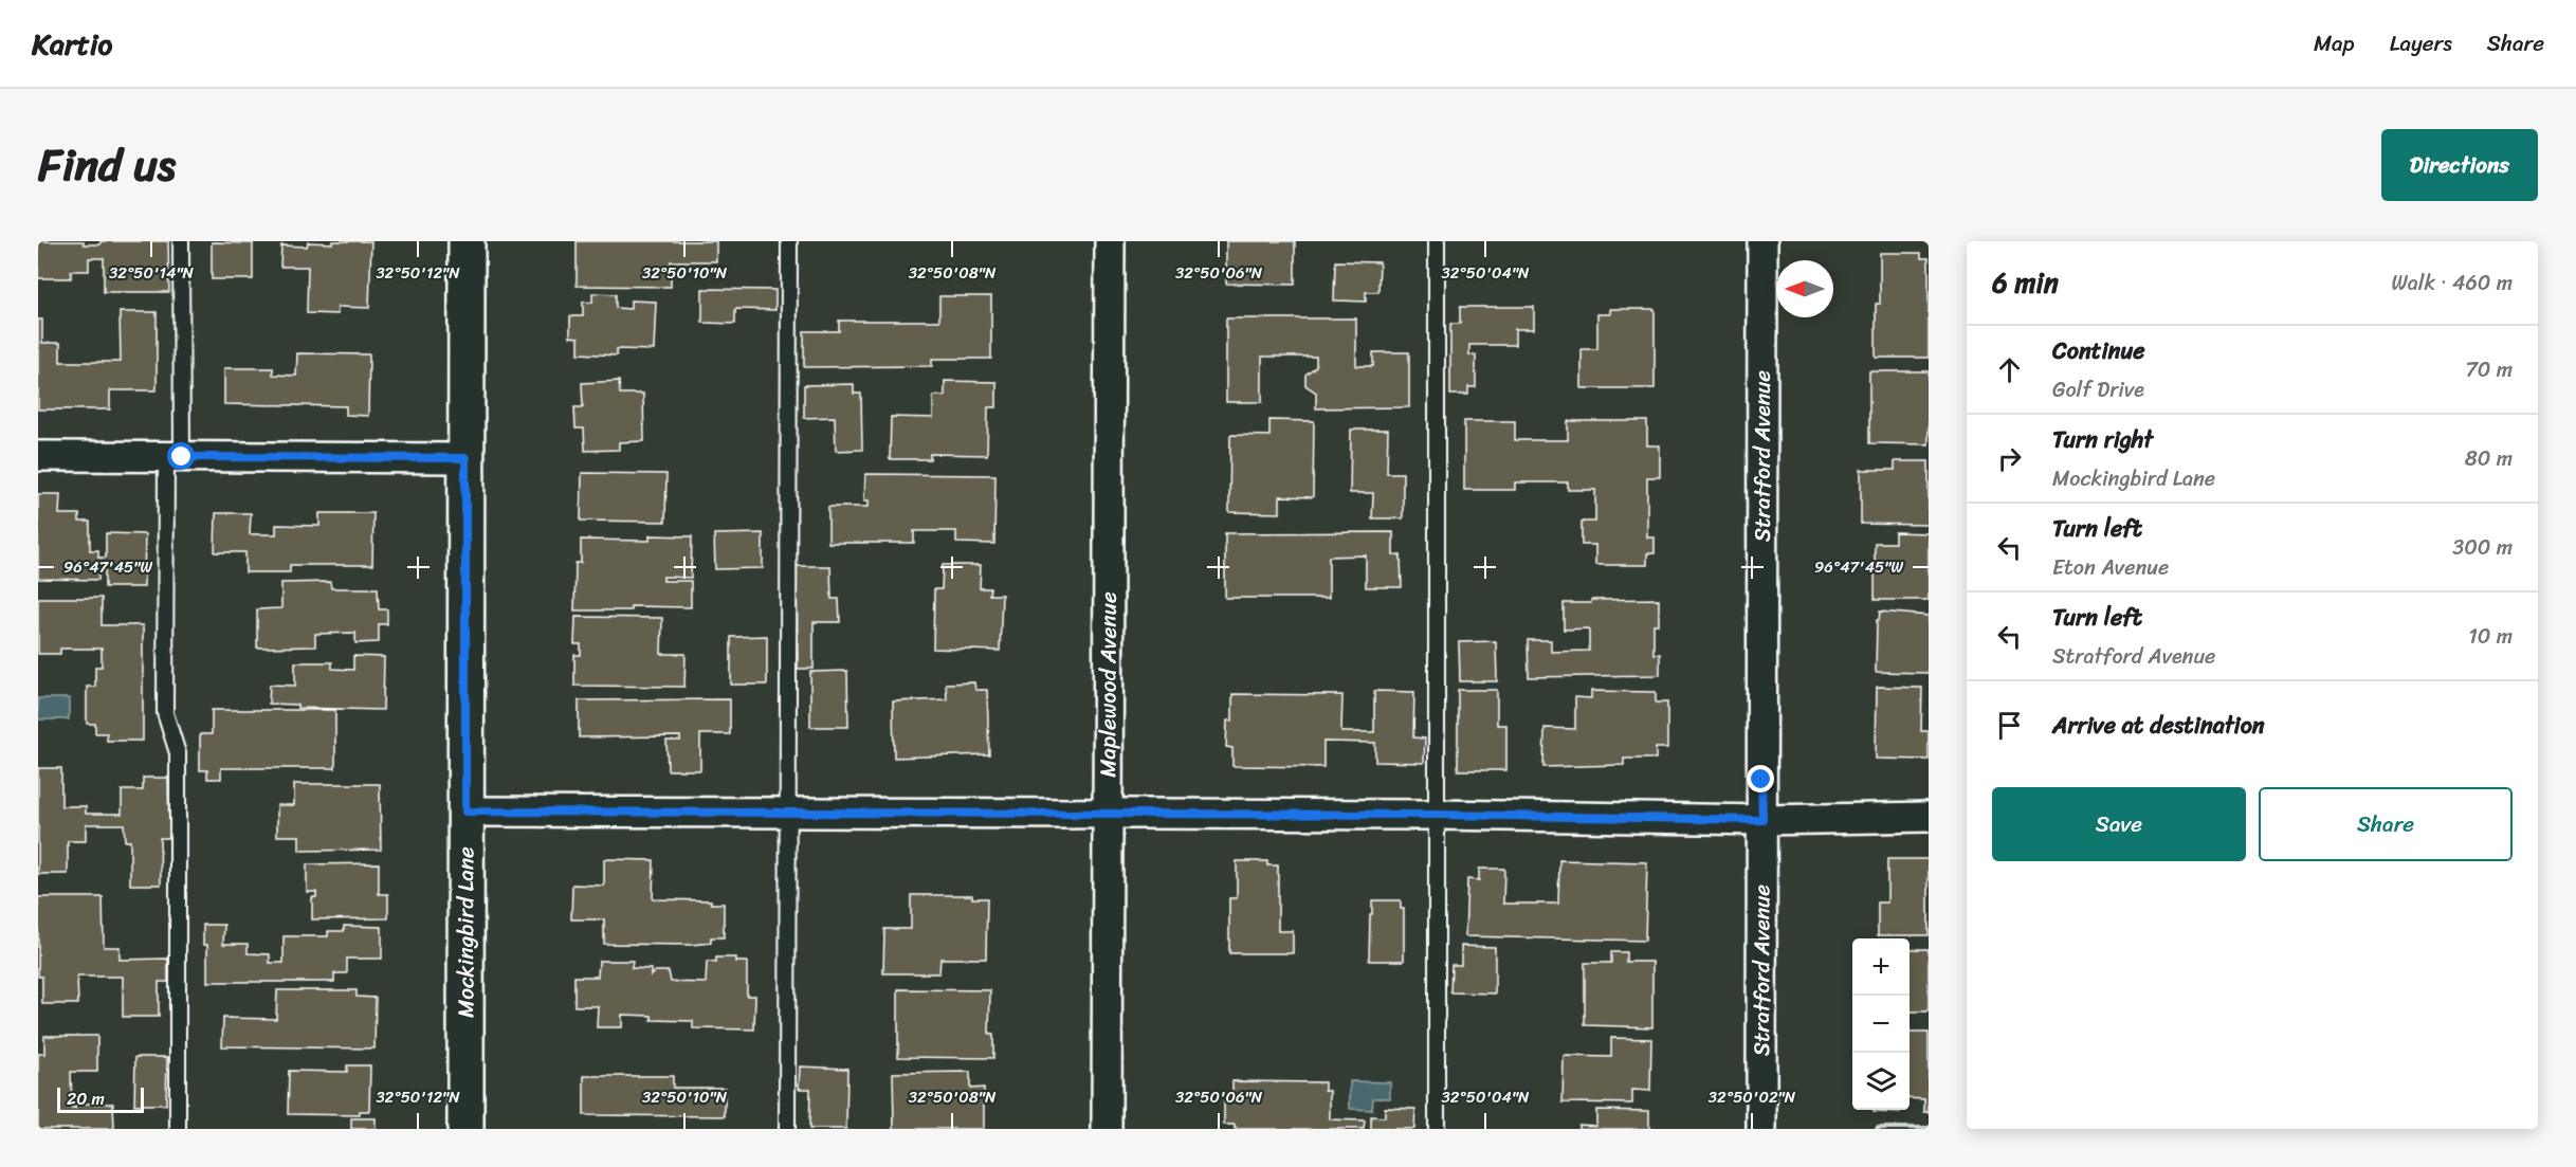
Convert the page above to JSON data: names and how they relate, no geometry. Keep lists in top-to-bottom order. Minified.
{"streets":{"main road":["Mockingbird Lane"],"street":["Stratford Avenue","Maplewood Avenue"]},"scale_bar":"20 m","north":"left","page":{"header":"Kartio","nav":["Map","Layers","Share"],"title":"Find us","buttons":["Directions",["Save","Share"]],"heading":["6 min","Walk · 460 m"],"list":[["Continue","Golf Drive","70 m"],["Turn right","Mockingbird Lane","80 m"],["Turn left","Eton Avenue","300 m"],["Turn left","Stratford Avenue","10 m"],"Arrive at destination"],"map_buttons":["+","−"],"scale":"20 m"},"coordinates":["32°50'14\"N","32°50'12\"N","32°50'10\"N","32°50'08\"N","32°50'06\"N","32°50'04\"N","96°47'45\"W","32°50'02\"N"]}
